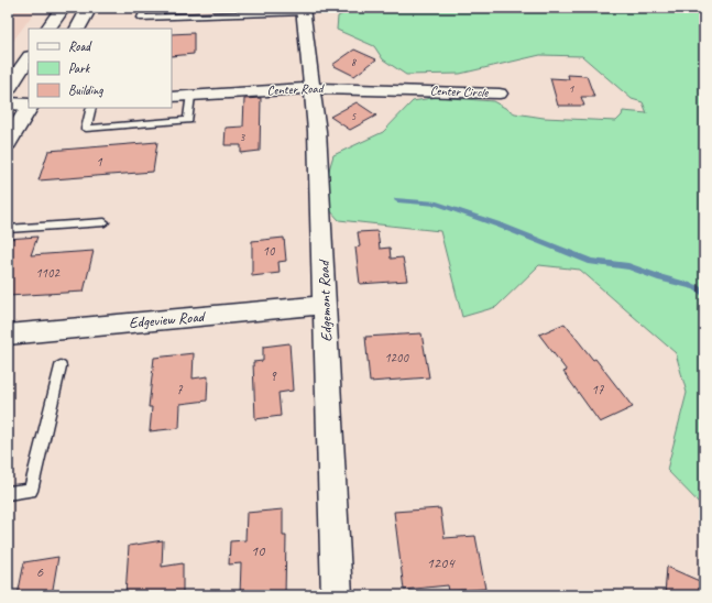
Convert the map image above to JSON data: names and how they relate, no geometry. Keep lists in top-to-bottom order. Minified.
{"streets":{"street":["Center Road","Center Circle","Edgemont Road","Edgeview Road"]},"crossings":[["Center Road","Center Circle"],["Center Road","Edgemont Road"],["Edgemont Road","Edgeview Road"]],"house_numbers":["8","1","5","3","1","10","1102","1200","9","7","17","10","1204","6"],"legend":["Road","Park","Building"]}
